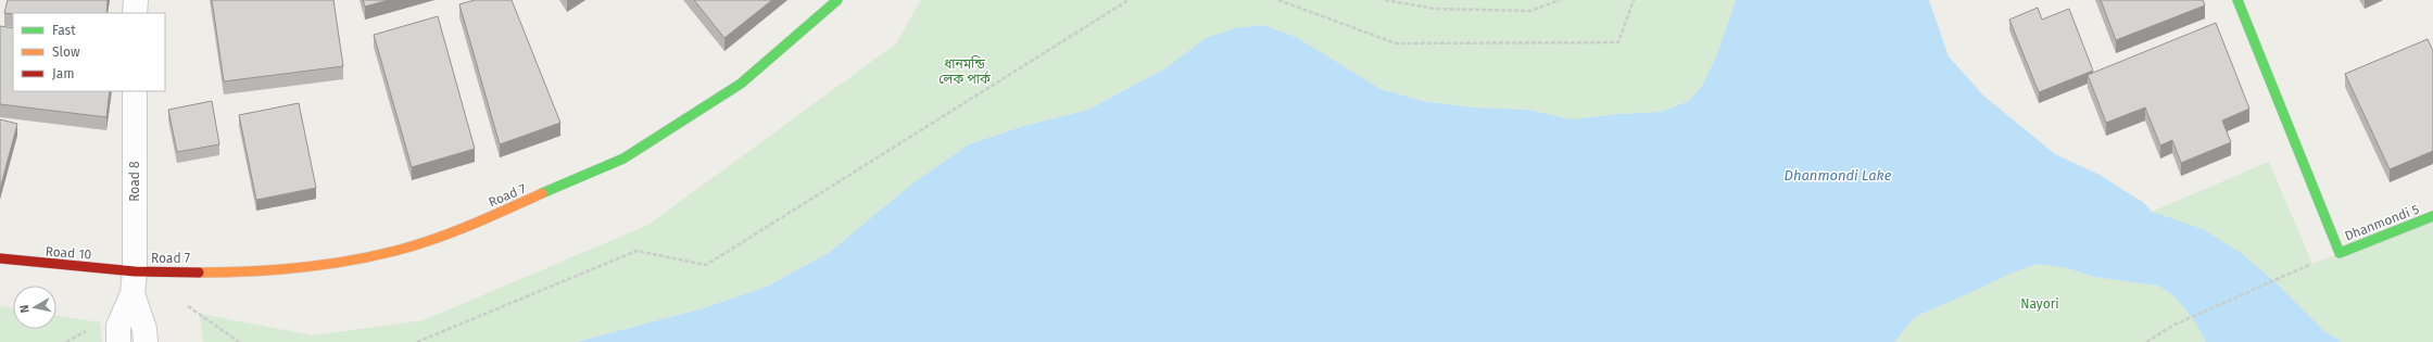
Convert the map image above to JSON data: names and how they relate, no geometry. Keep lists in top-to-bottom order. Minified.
{"streets":{"street":["Road 8","Road 7","Dhanmondi 5","Road 10"]},"crossings":[["Road 8","Road 7"],["Road 8","Road 10"],["Road 7","Road 10"]],"water":["Dhanmondi Lake"],"parks":["ধানমন্ডি লেক পার্ক","Nayori"],"legend":["Fast","Slow","Jam"],"north":"left"}
